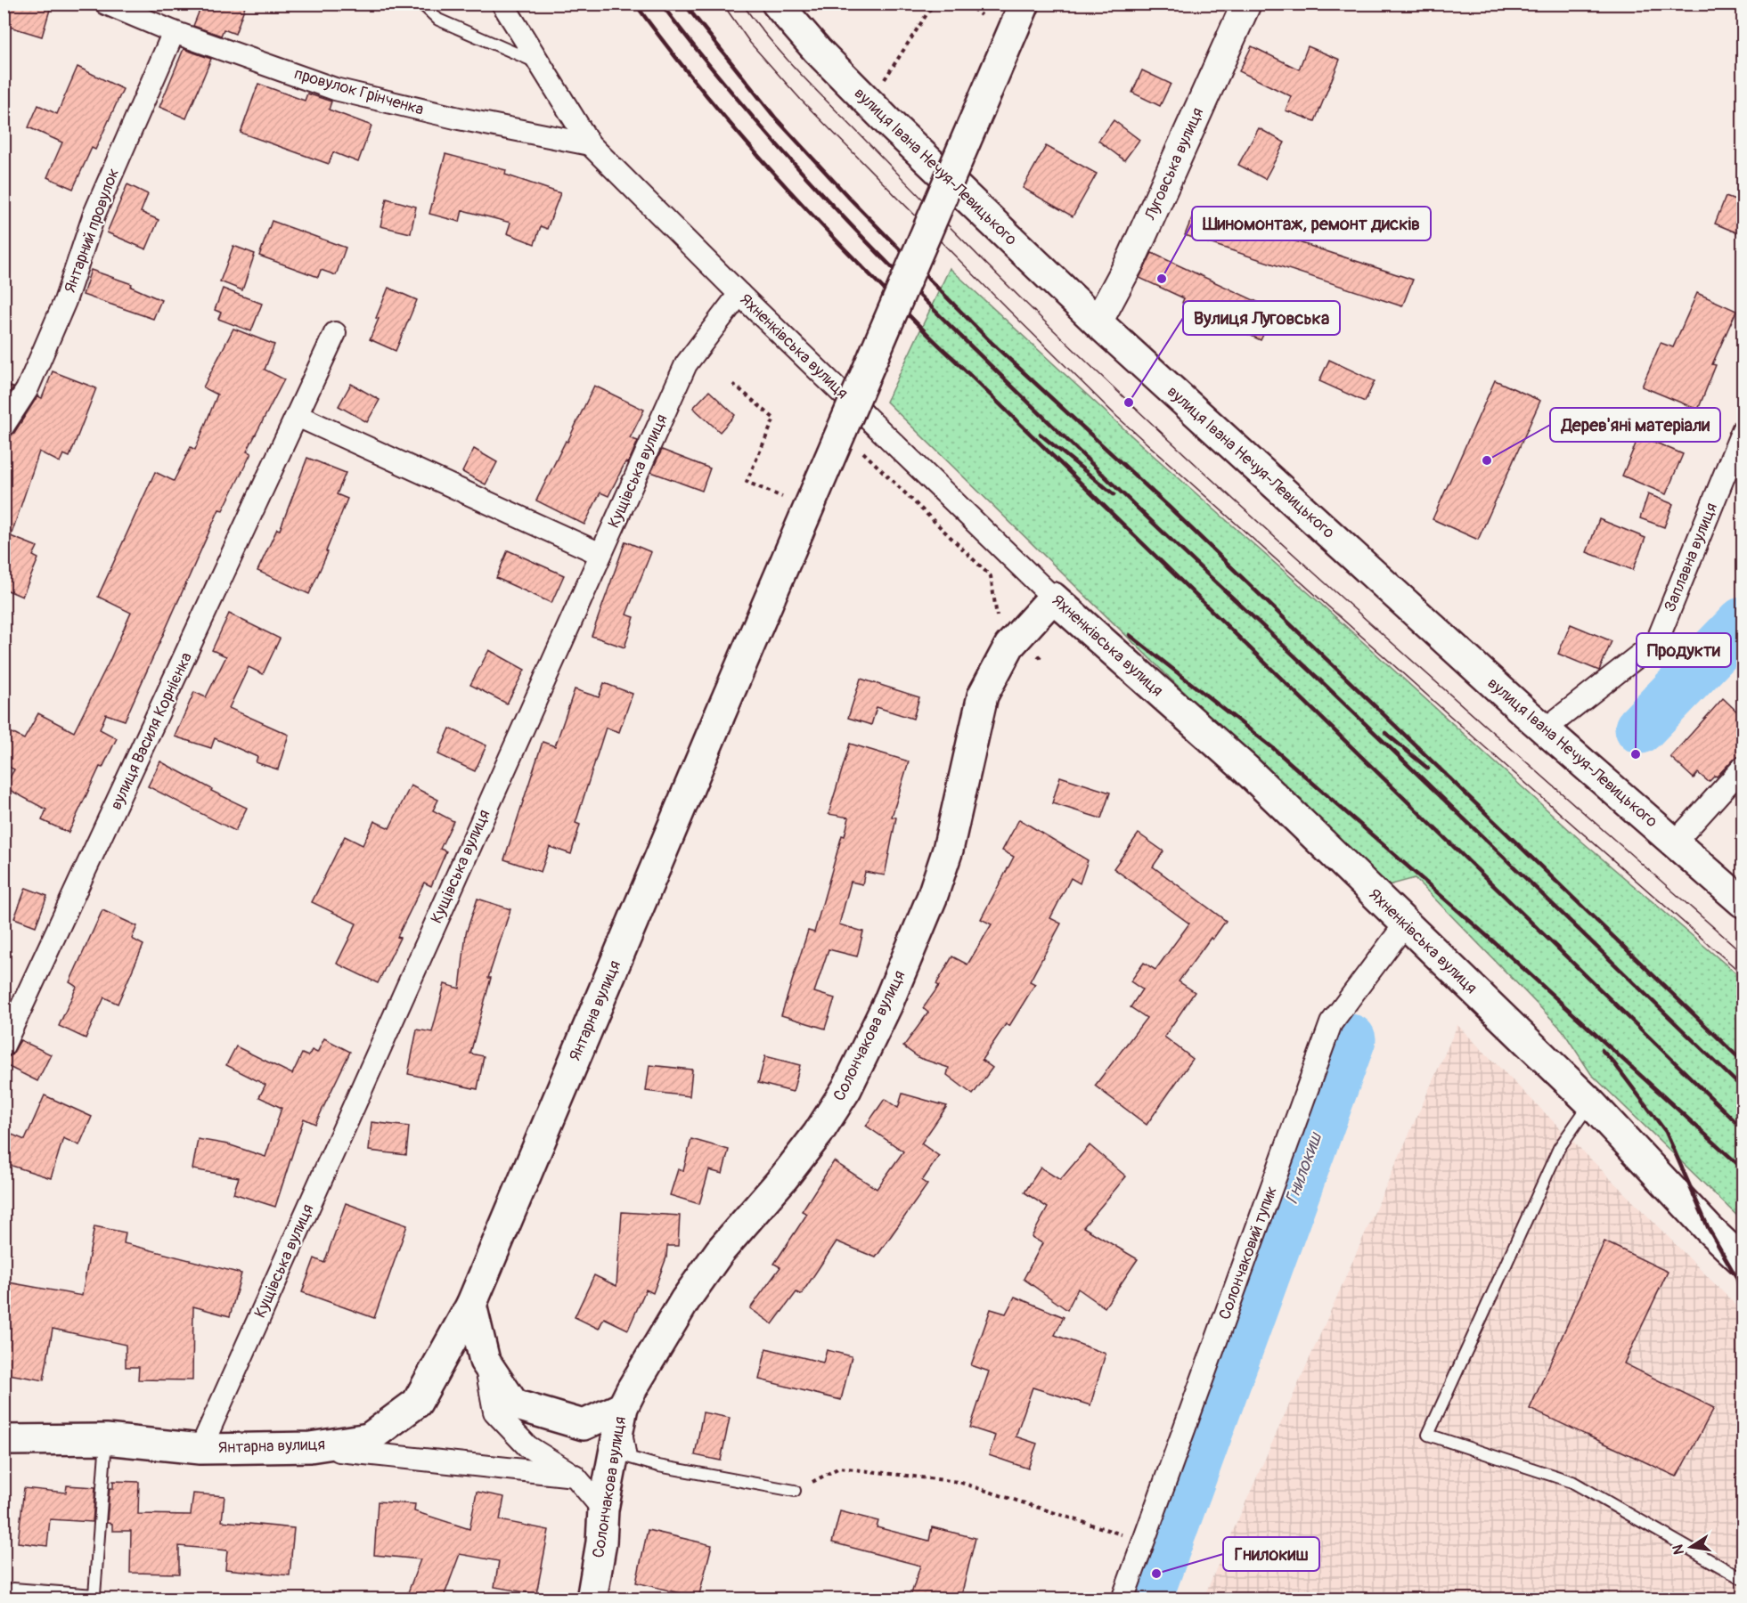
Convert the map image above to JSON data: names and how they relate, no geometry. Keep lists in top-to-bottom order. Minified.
{"streets":{"main road":["вулиця Івана Нечуя-Левицького","Яхненківська вулиця","Янтарна вулиця","Солончакова вулиця"],"street":["провулок Грінченка","Луговська вулиця","Янтарний провулок","Кущівська вулиця","Заплавна вулиця","вулиця Василя Корнієнка","Солончаковий тупик"]},"crossings":[["провулок Грінченка","Янтарний провулок"],["провулок Грінченка","Яхненківська вулиця"],["Луговська вулиця","вулиця Івана Нечуя-Левицького"],["вулиця Івана Нечуя-Левицького","Заплавна вулиця"],["Яхненківська вулиця","Кущівська вулиця"],["Яхненківська вулиця","Солончакова вулиця"],["Яхненківська вулиця","Солончаковий тупик"],["Кущівська вулиця","Янтарна вулиця"]],"water":["Гнилокиш"],"places":["Шиномонтаж, ремонт дисків","Вулиця Луговська","Дерев'янi матерiали","Продукти","Гнилокиш"],"north":"left"}
